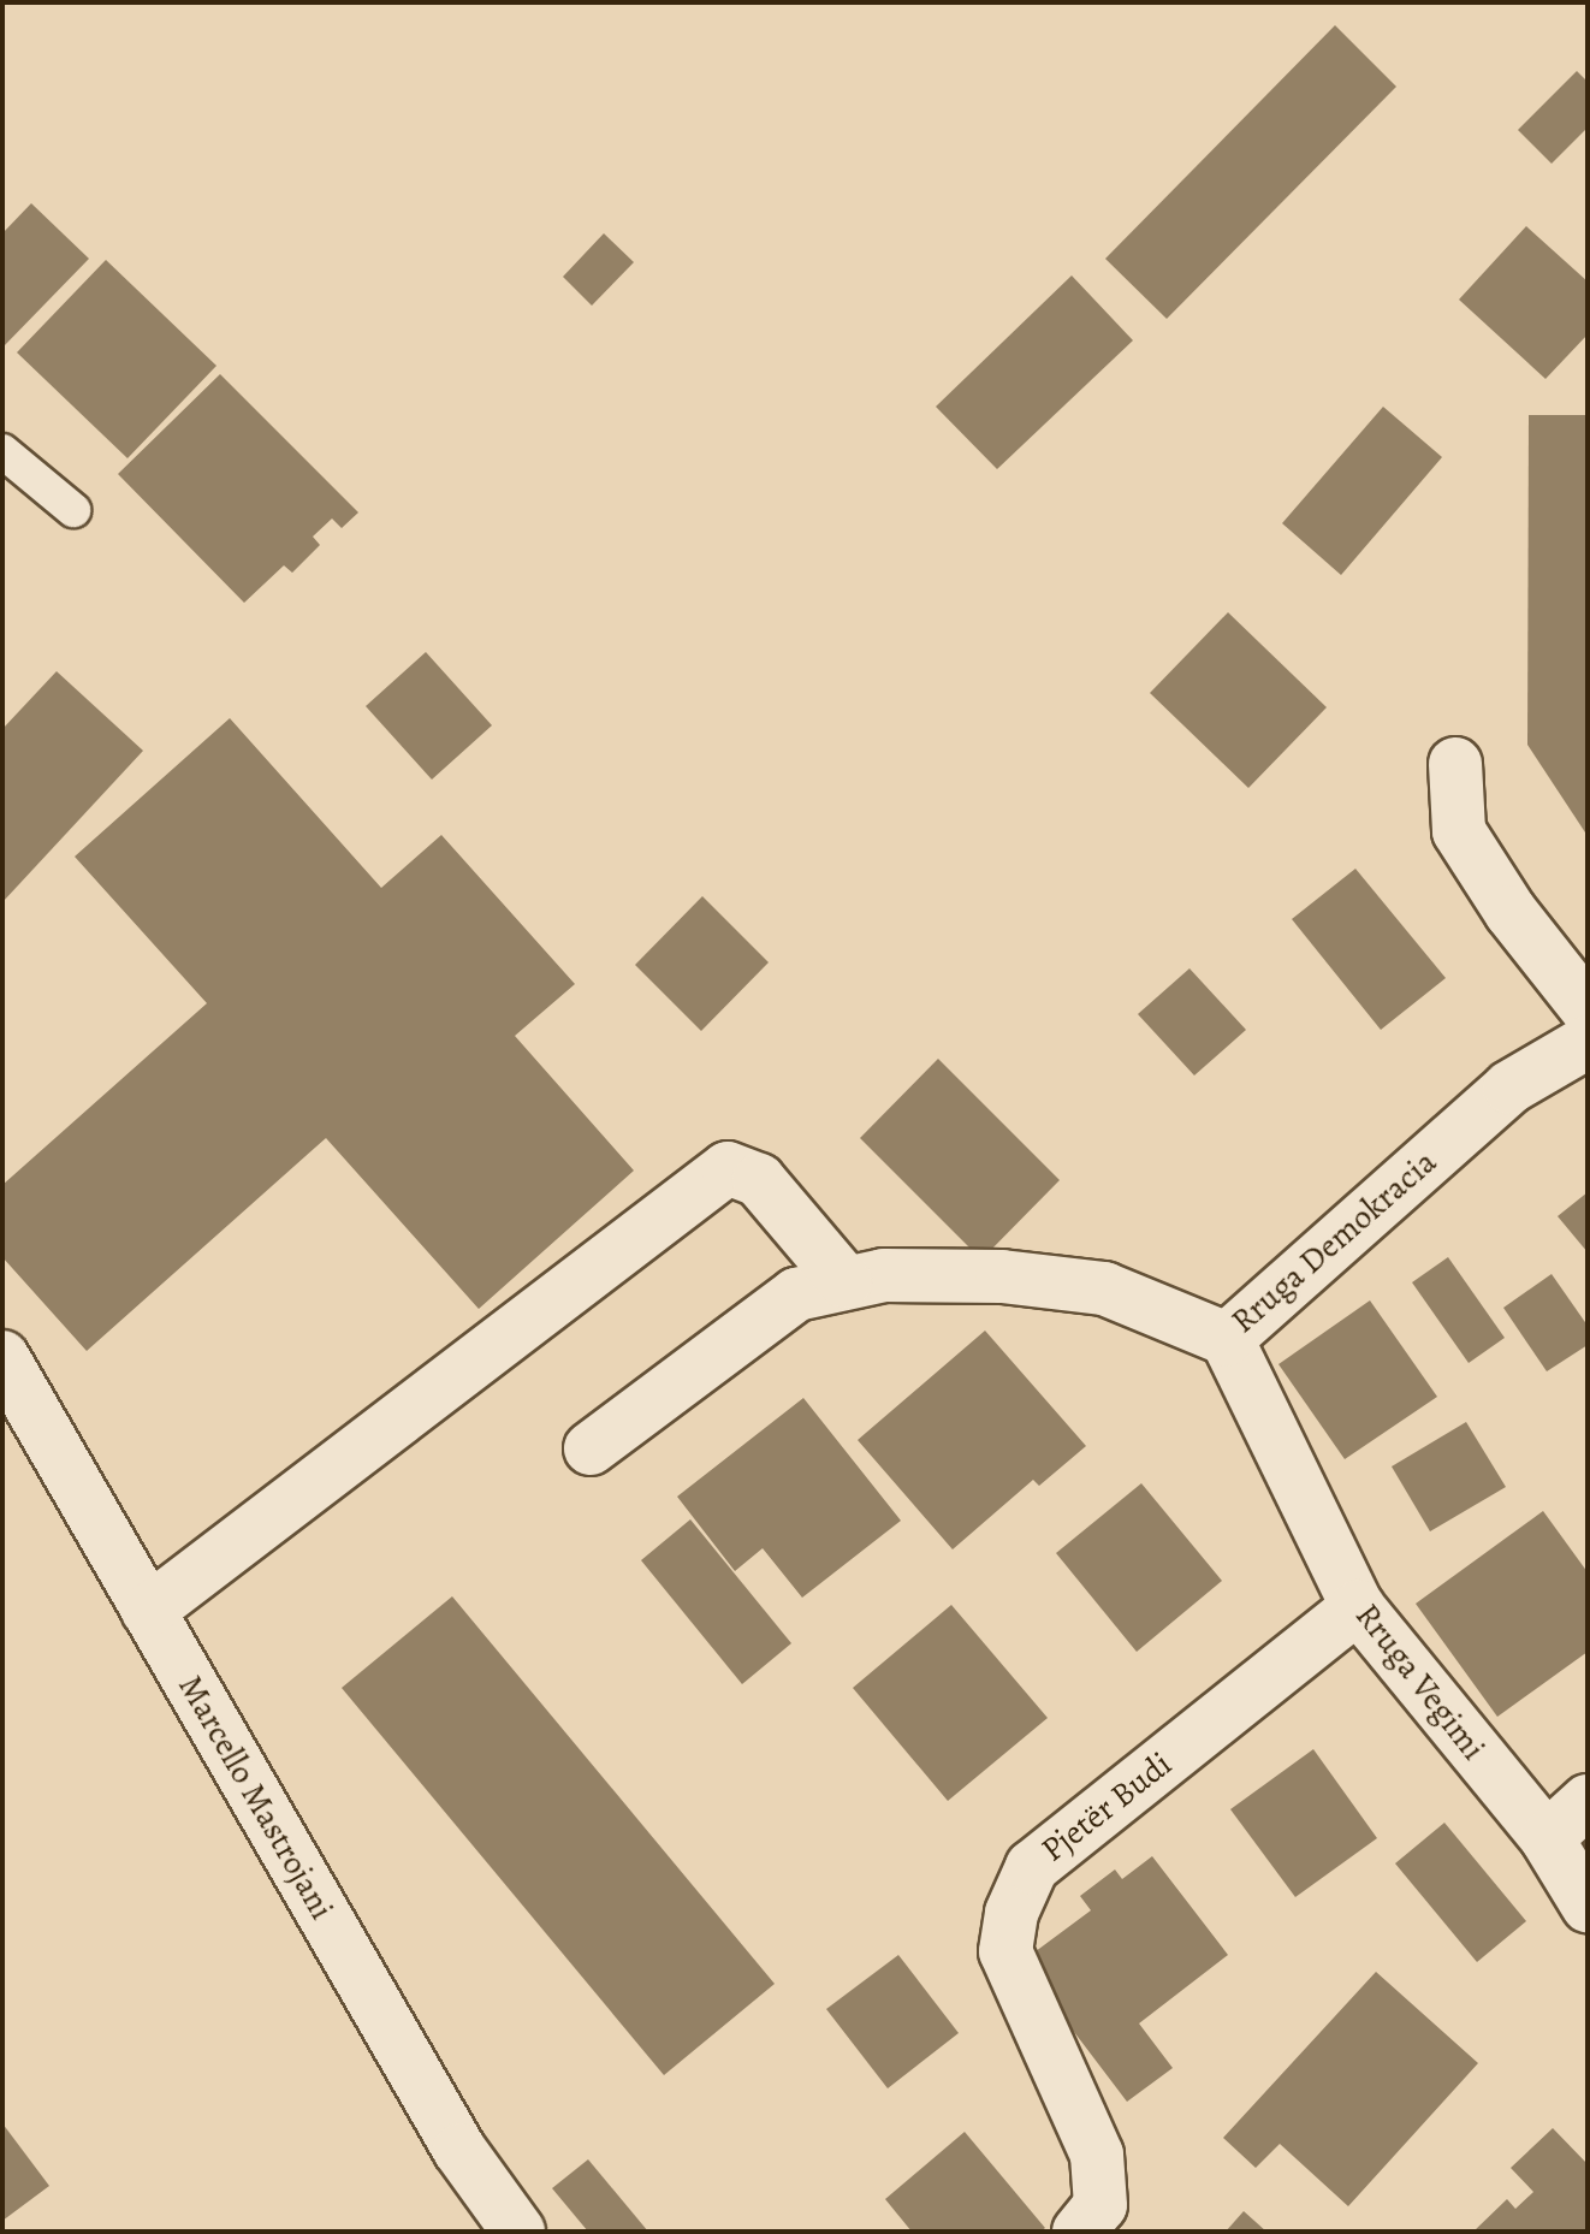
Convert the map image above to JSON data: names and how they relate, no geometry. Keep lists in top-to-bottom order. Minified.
{"streets":{"street":["Rruga Demokracia","Rruga Vegimi","Marcello Mastrojani","Pjetër Budi"]},"crossings":[["Rruga Demokracia","Rruga Vegimi"],["Rruga Vegimi","Pjetër Budi"]]}
